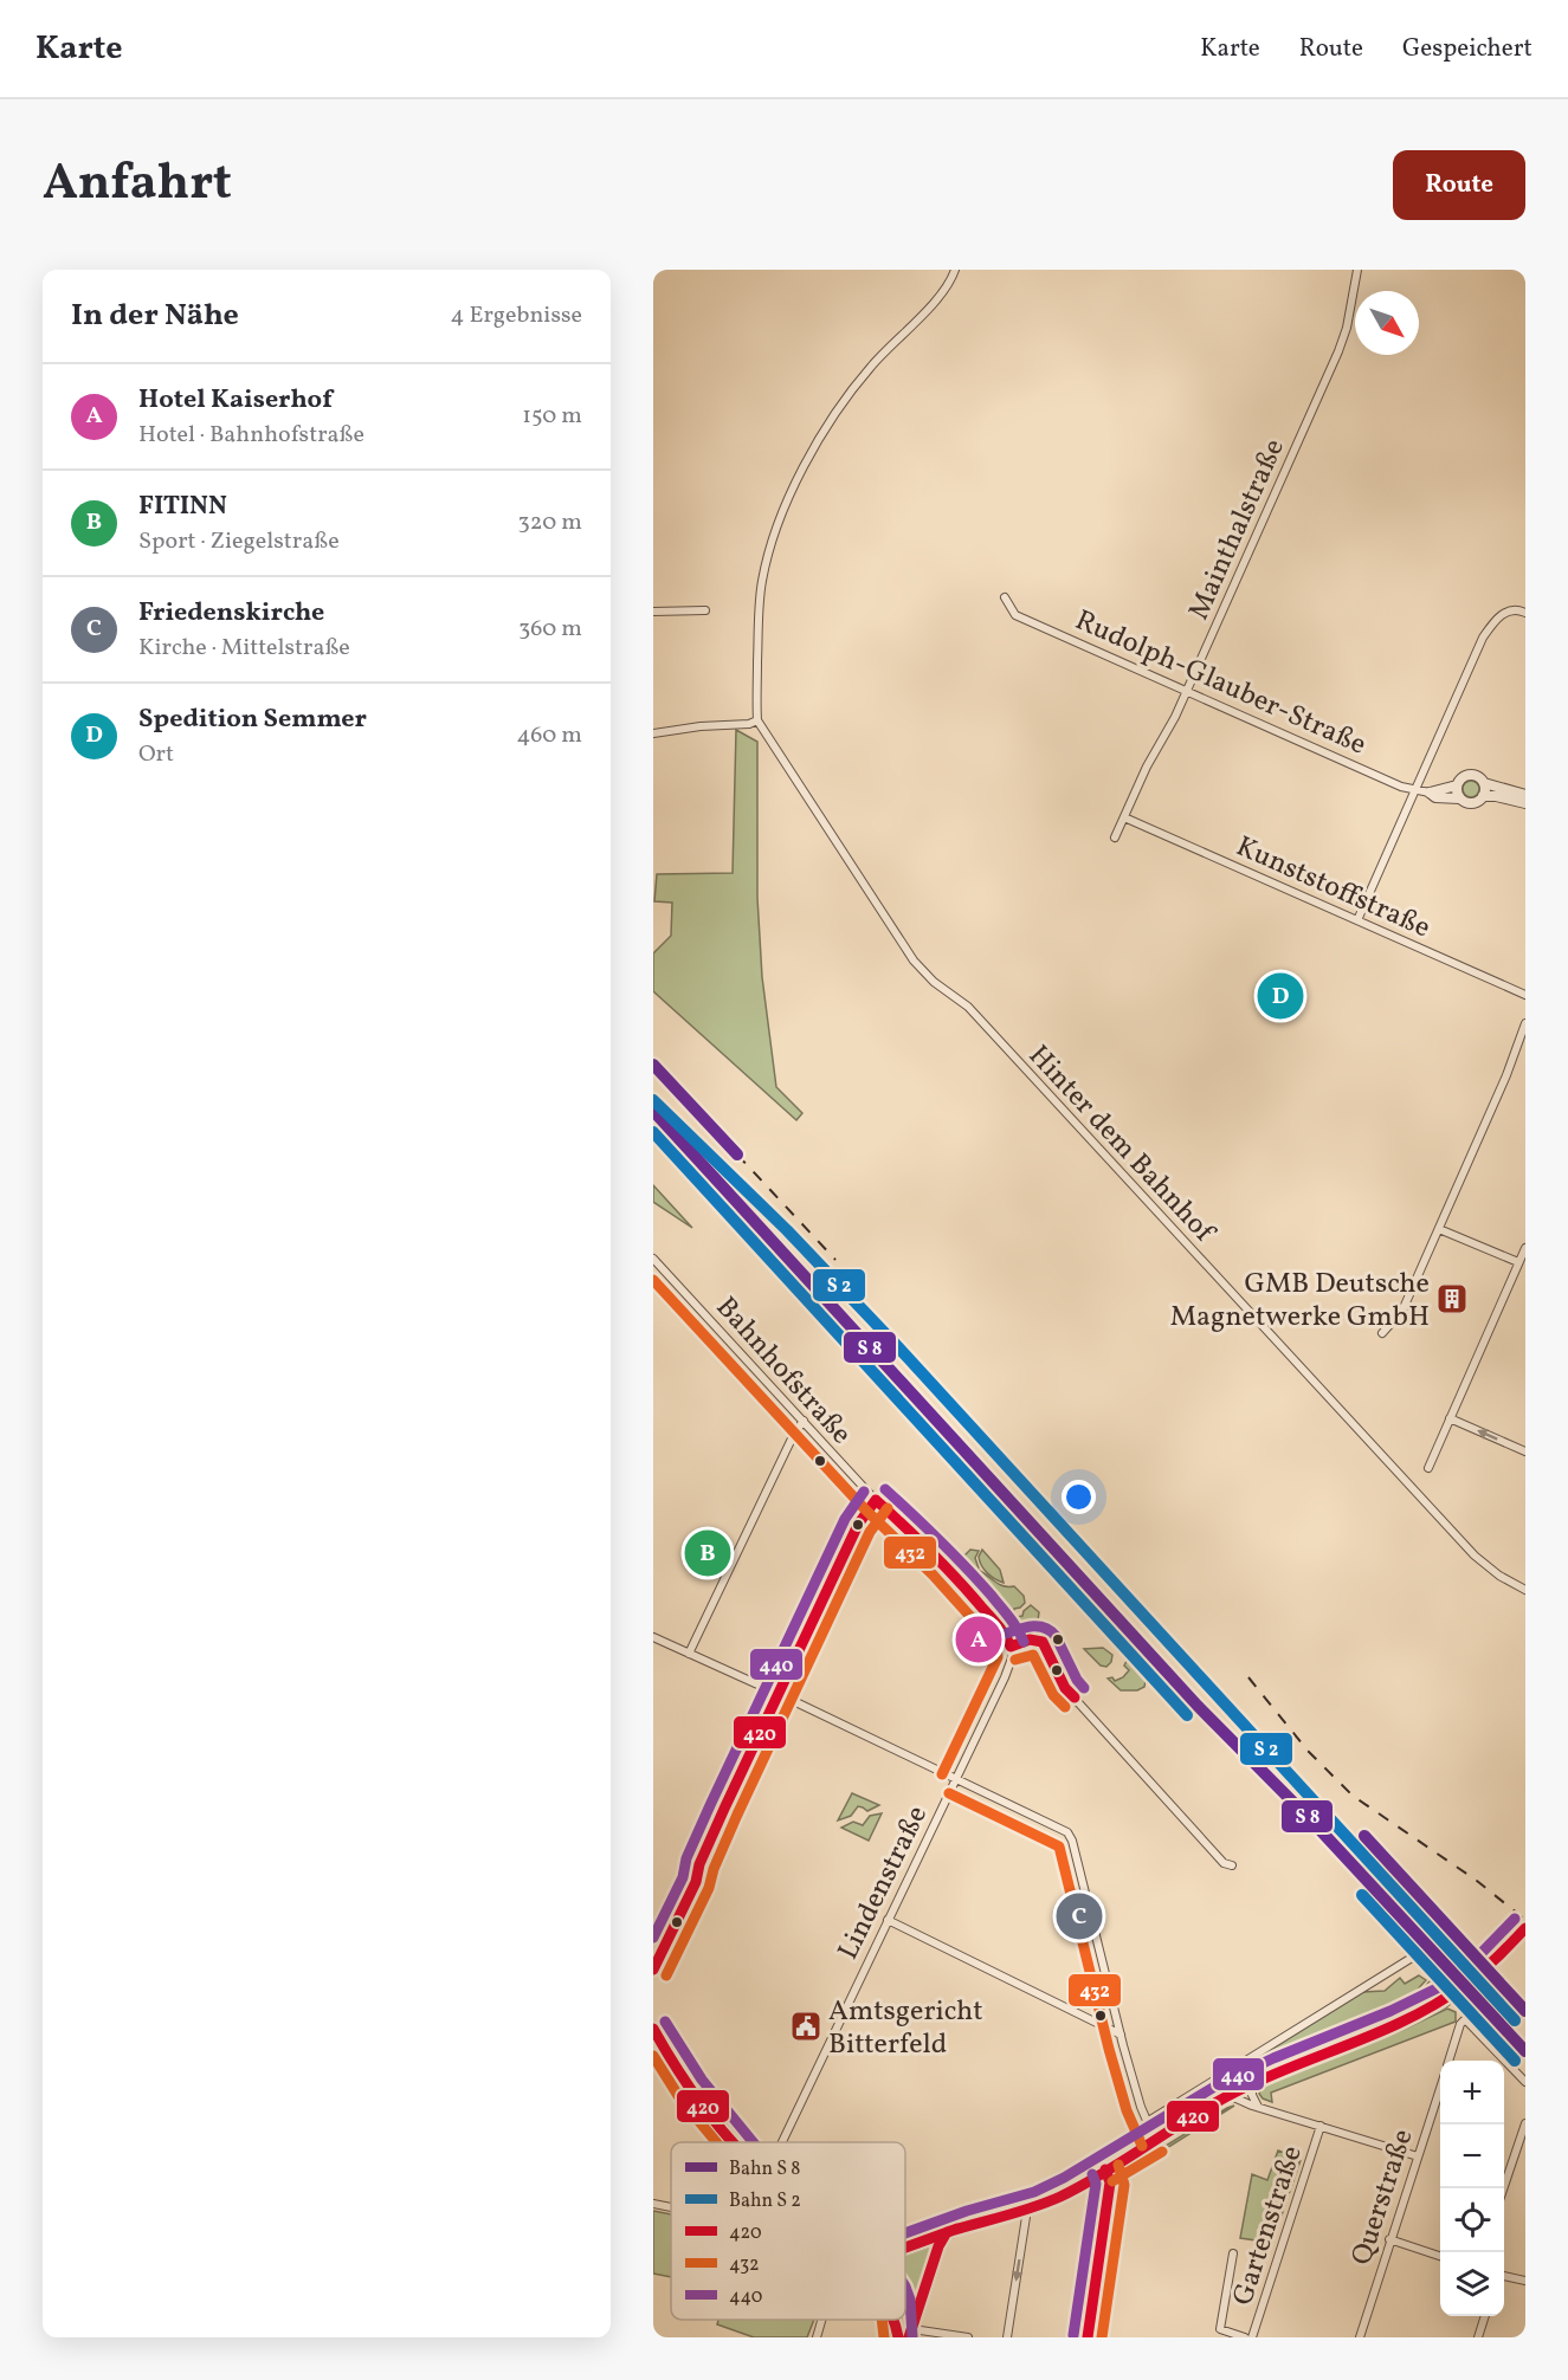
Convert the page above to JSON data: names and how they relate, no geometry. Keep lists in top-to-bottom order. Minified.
{"streets":{"street":["Mainthalstraße","Rudolph-Glauber-Straße","Kunststoffstraße","Hinter dem Bahnhof","Bahnhofstraße","Lindenstraße","Querstraße","Gartenstraße"]},"crossings":[["Mainthalstraße","Rudolph-Glauber-Straße"],["Mainthalstraße","Kunststoffstraße"],["Bahnhofstraße","Lindenstraße"]],"places":{"building":["GMB Deutsche Magnetwerke GmbH"],"public building":["Amtsgericht Bitterfeld"]},"lines":["transit line 432","transit line 440","transit line 420"],"legend":["Bahn S 8","Bahn S 2","420","432","440"],"north":"bottom right","page":{"header":"Karte","nav":["Karte","Route","Gespeichert"],"title":"Anfahrt","buttons":"Route","heading":["In der Nähe","4 Ergebnisse"],"list":[{"mark":"A","name":"Hotel Kaiserhof","note":"Hotel · Bahnhofstraße","value":"150 m"},{"mark":"B","name":"FITINN","note":"Sport · Ziegelstraße","value":"320 m"},{"mark":"C","name":"Friedenskirche","note":"Kirche · Mittelstraße","value":"360 m"},{"mark":"D","name":"Spedition Semmer","note":"Ort","value":"460 m"}],"pins":["D","B","A","C"],"map_buttons":["+","−"]}}
